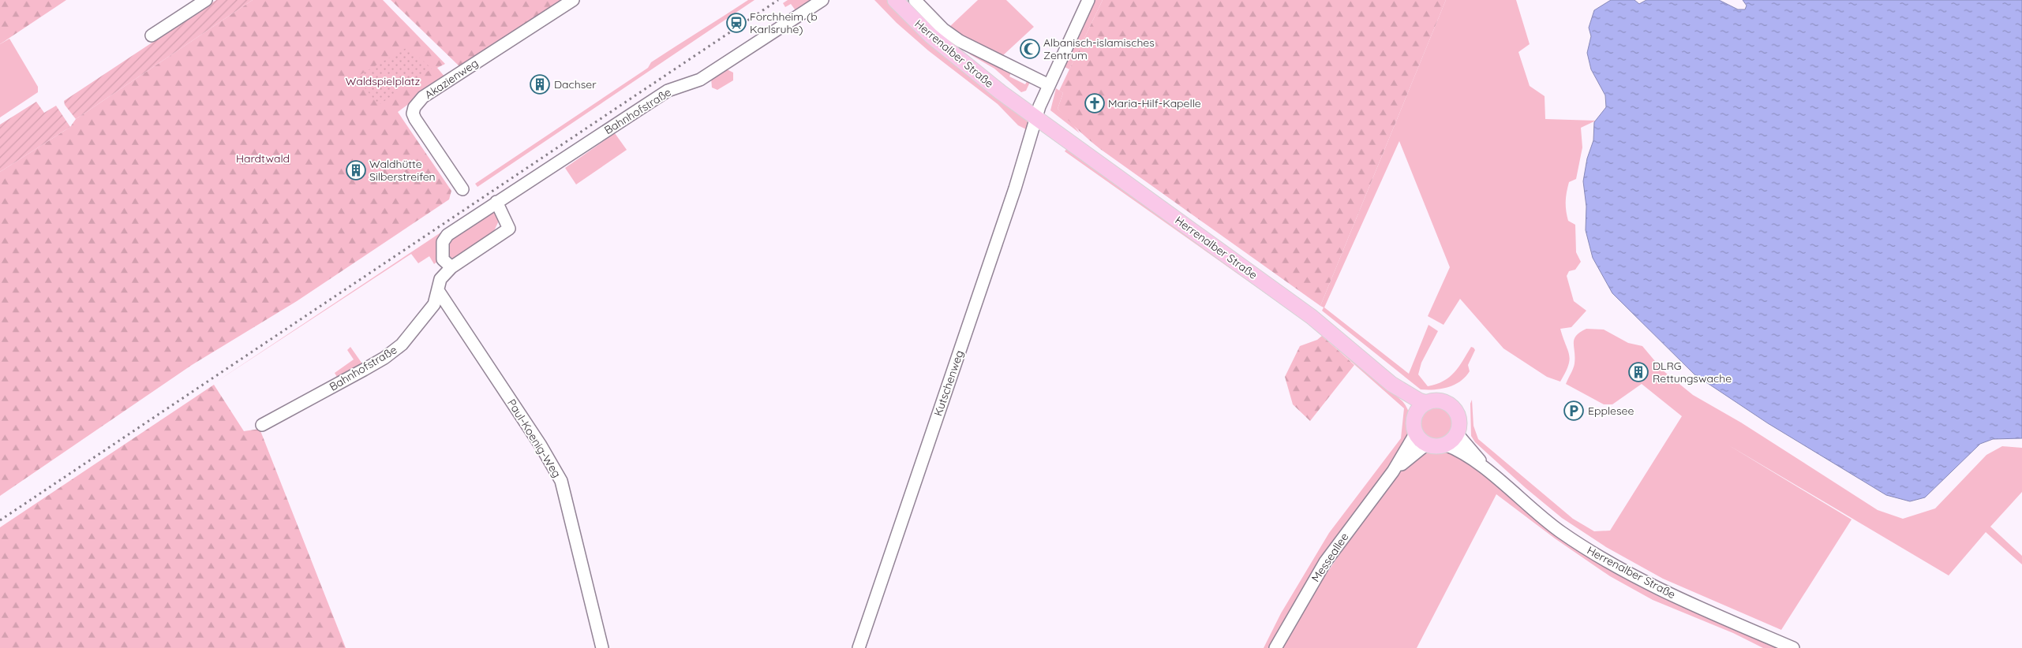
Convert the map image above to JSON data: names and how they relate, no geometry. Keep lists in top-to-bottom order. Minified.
{"streets":{"main road":["Herrenalber Straße"],"street":["Akazienweg","Bahnhofstraße","Kutschenweg","Paul-Koenig-Weg","Messeallee"]},"crossings":[["Herrenalber Straße","Kutschenweg"],["Herrenalber Straße","Messeallee"],["Bahnhofstraße","Paul-Koenig-Weg"]],"parks":["Waldspielplatz","Hardtwald"],"places":{"station":["Forchheim (b Karlsruhe)"],"mosque":["Albanisch-islamisches Zentrum"],"building":["Dachser","Waldhütte Silberstreifen","DLRG Rettungswache"],"church":["Maria-Hilf-Kapelle"],"parking":["Epplesee"]}}
